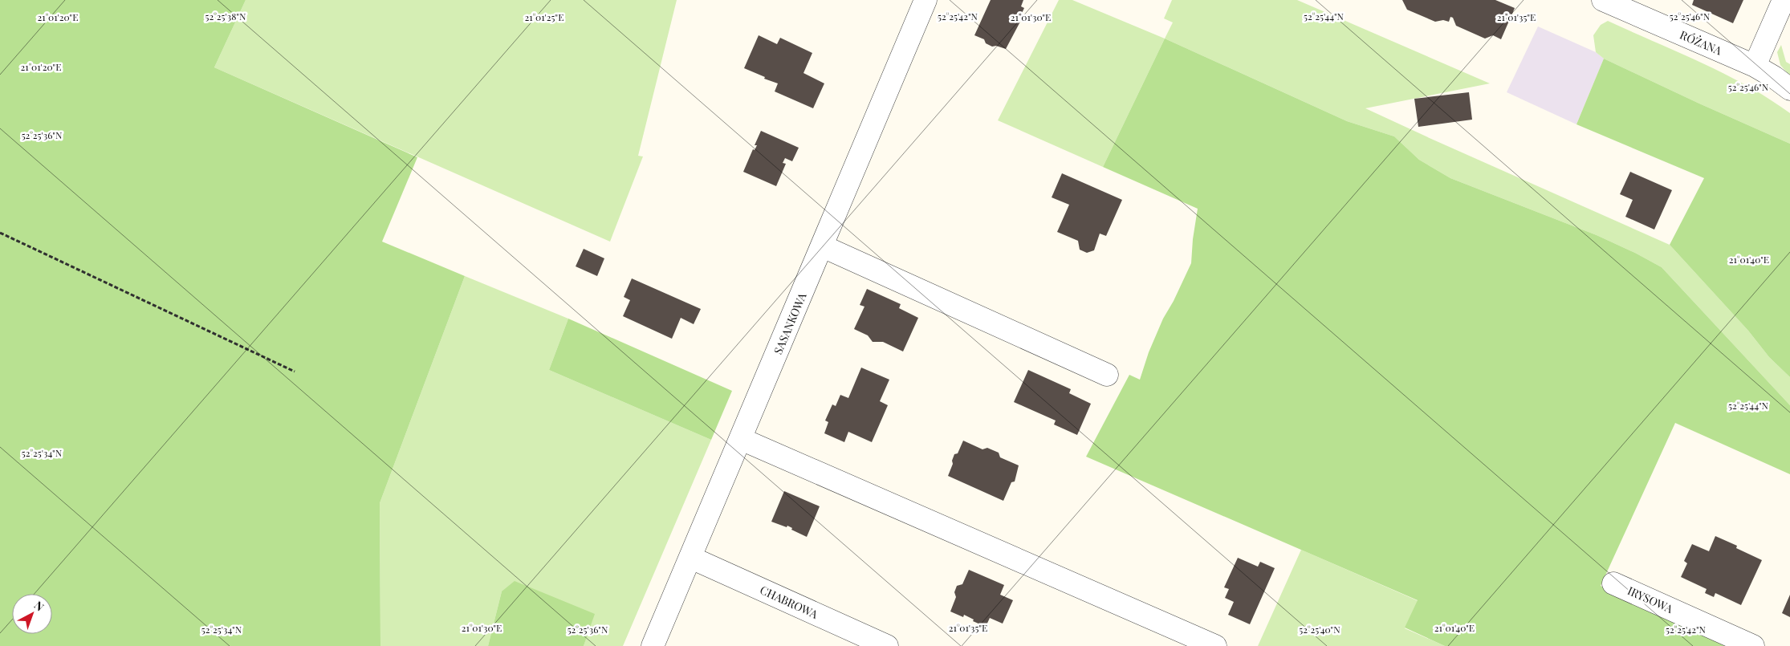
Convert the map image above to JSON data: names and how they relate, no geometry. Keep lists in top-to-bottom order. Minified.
{"streets":{"street":["RÓŻANA","SASANKOWA","IRYSOWA","CHABROWA"]},"crossings":[["SASANKOWA","CHABROWA"]],"north":"top right","coordinates":["52°25'38\"N","52°25'42\"N","52°25'44\"N","52°25'46\"N","21°01'20\"E","21°01'25\"E","21°01'30\"E","21°01'35\"E","52°25'36\"N","21°01'40\"E","52°25'34\"N","52°25'40\"N"]}
